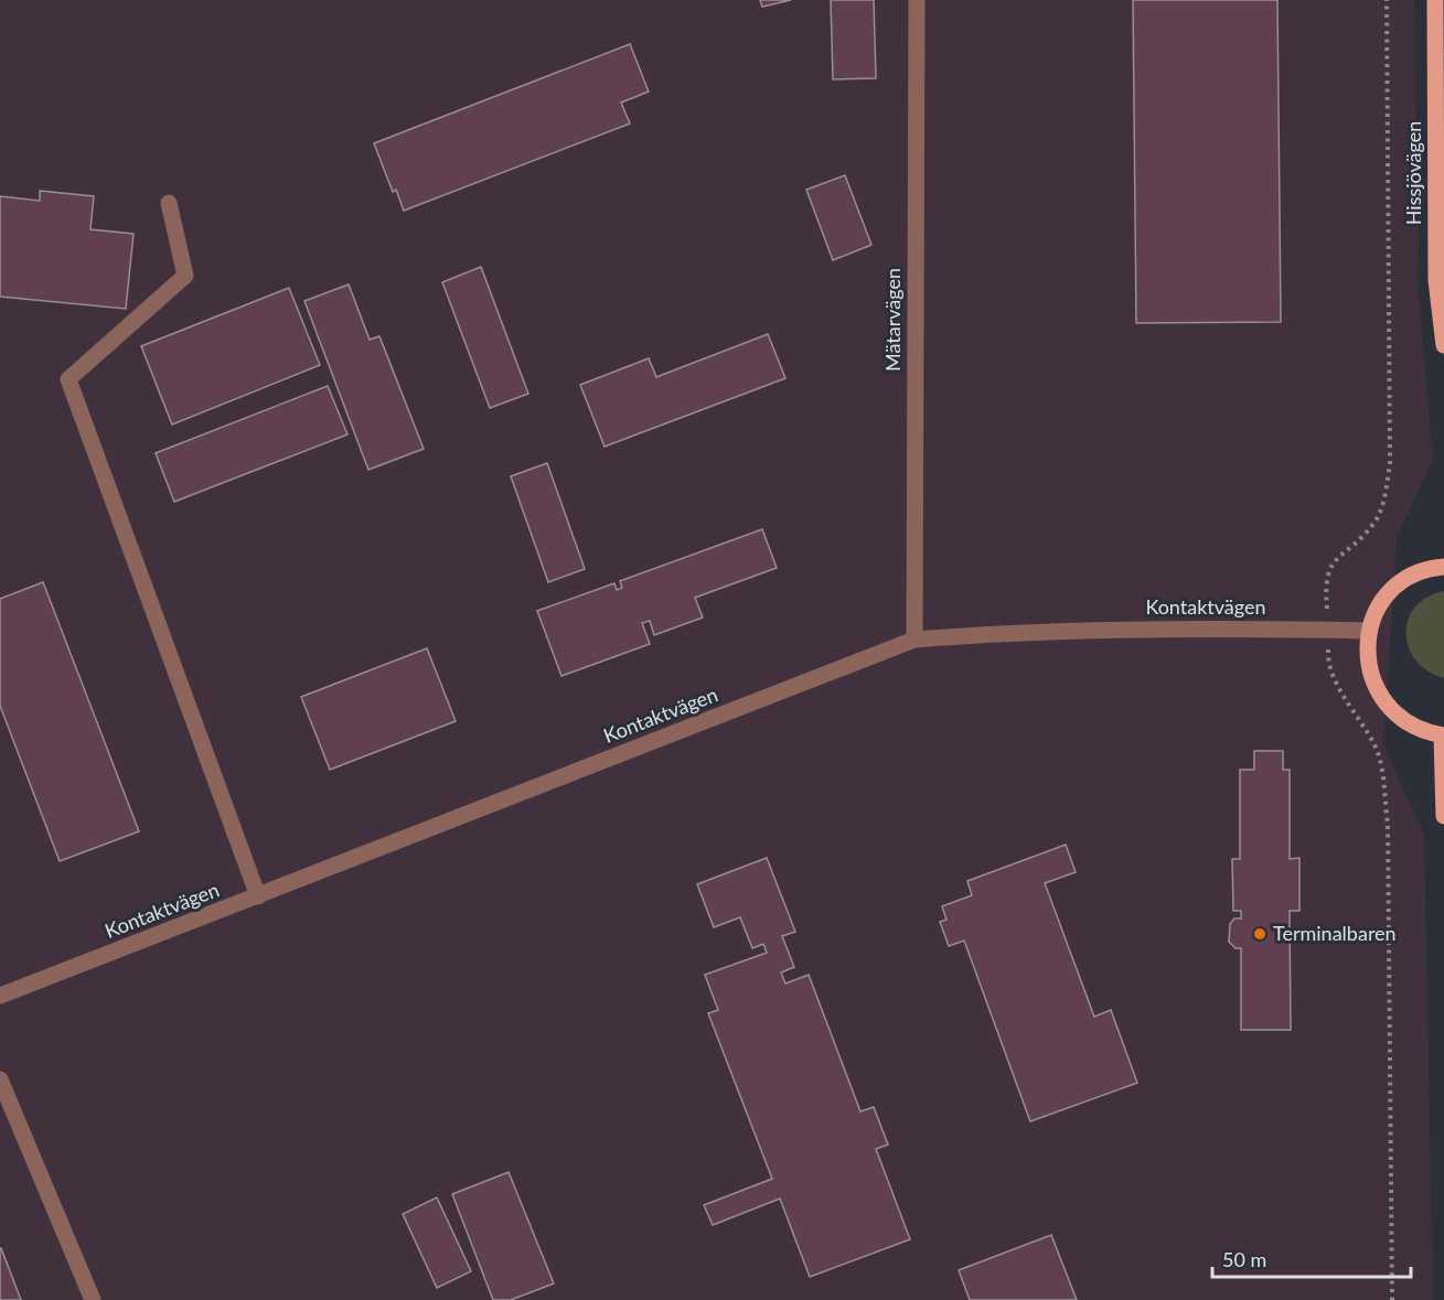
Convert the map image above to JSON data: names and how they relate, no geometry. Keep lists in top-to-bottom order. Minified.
{"streets":{"main road":["Hissjövägen"],"street":["Mätarvägen","Kontaktvägen"]},"crossings":[["Mätarvägen","Kontaktvägen"]],"places":["Terminalbaren"],"scale_bar":"50 m"}
